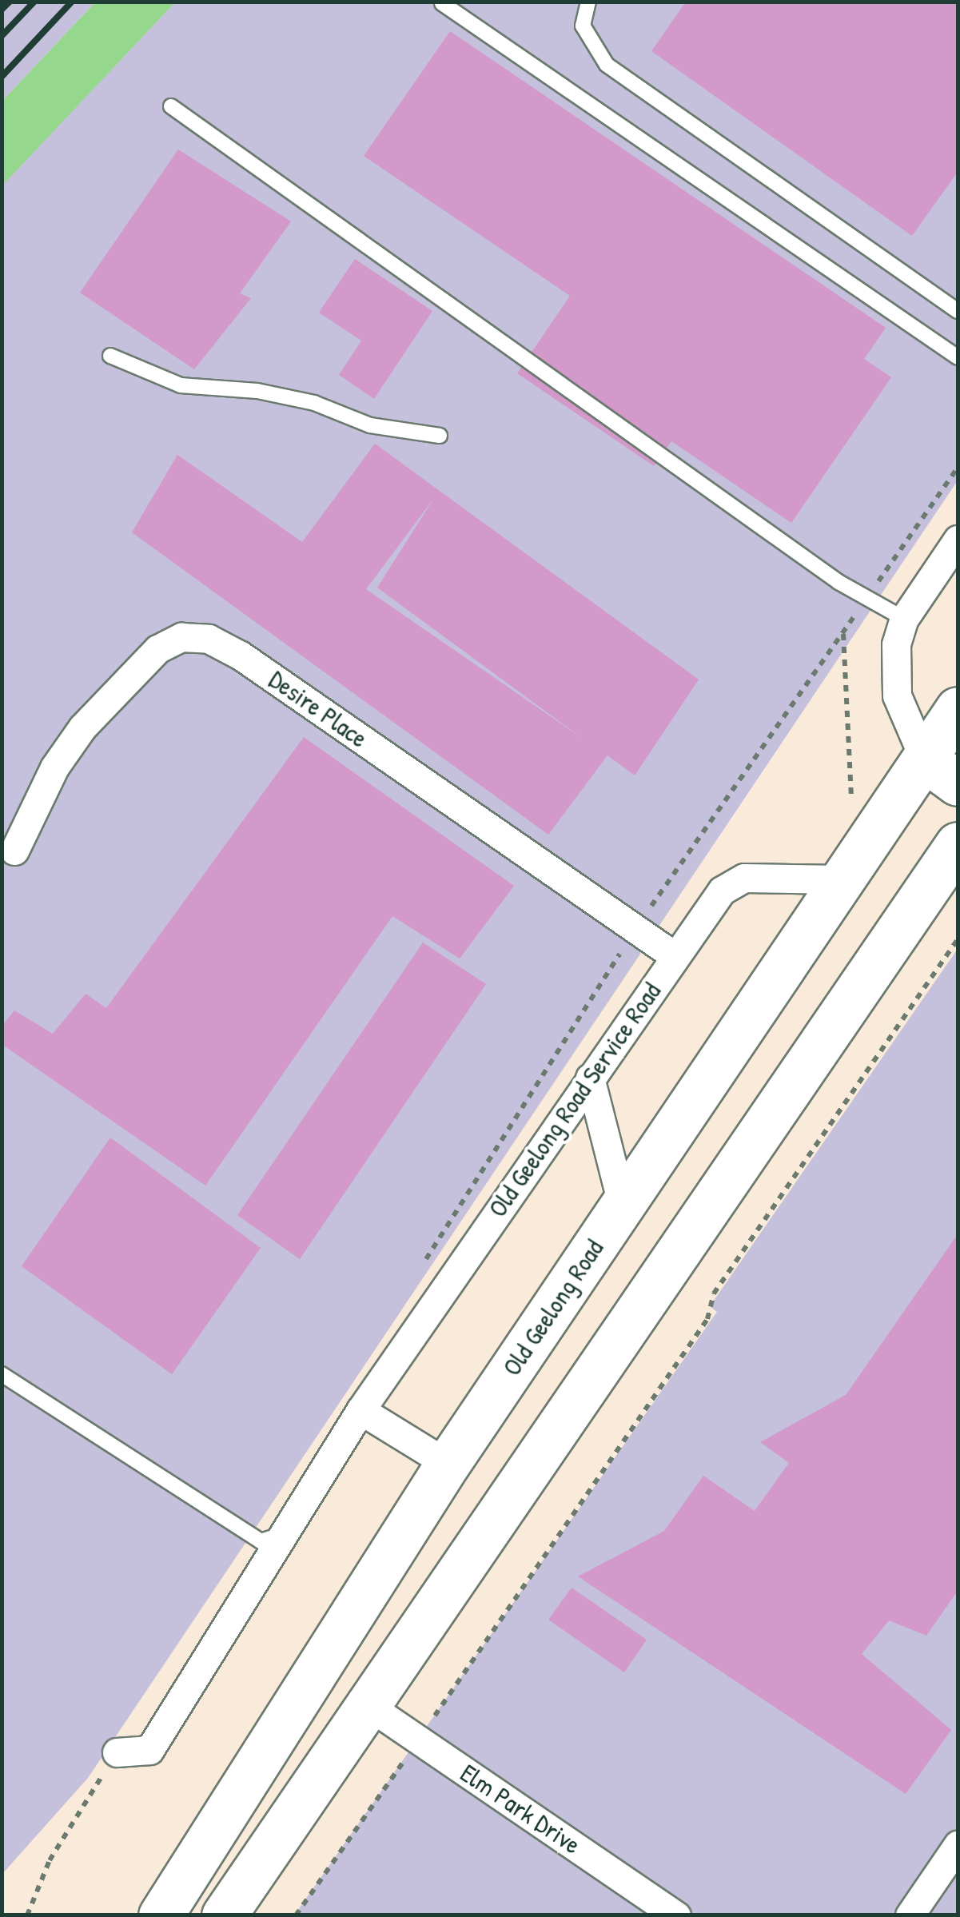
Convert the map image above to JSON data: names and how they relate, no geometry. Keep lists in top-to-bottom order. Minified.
{"streets":{"main road":["Old Geelong Road"],"street":["Desire Place","Old Geelong Road Service Road","Elm Park Drive"]},"crossings":[["Desire Place","Old Geelong Road Service Road"],["Old Geelong Road Service Road","Old Geelong Road"]]}
